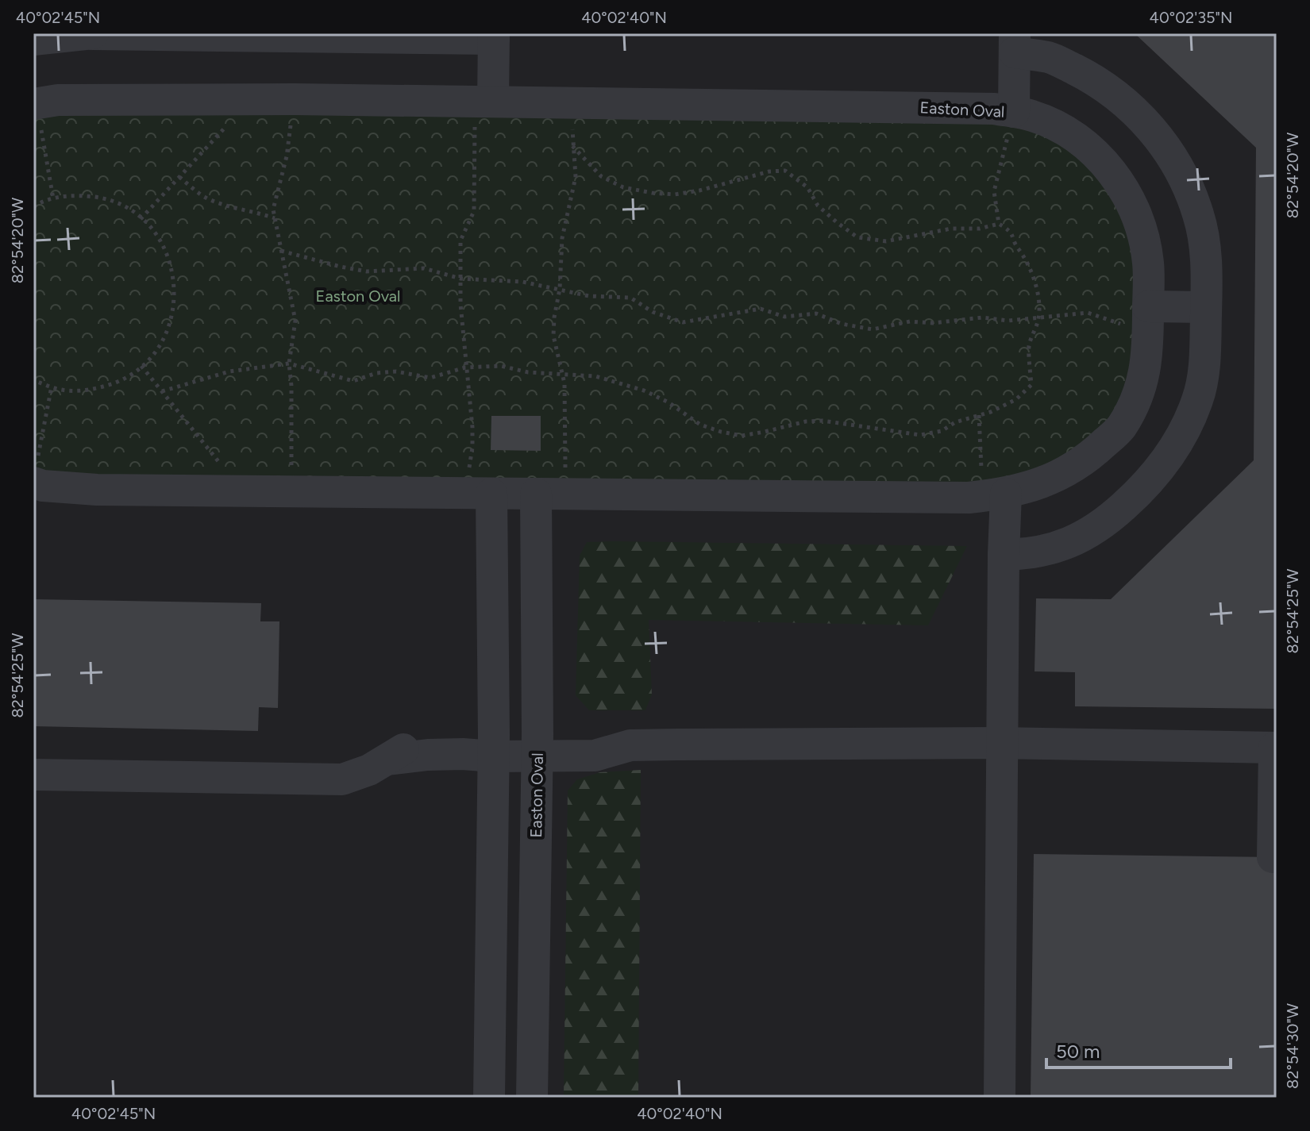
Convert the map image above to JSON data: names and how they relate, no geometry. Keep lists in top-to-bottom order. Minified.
{"streets":{"street":["Easton Oval"]},"parks":["Easton Oval"],"scale_bar":"50 m","coordinates":["40°02'45\"N","40°02'40\"N","40°02'35\"N","82°54'20\"W","82°54'25\"W","82°54'30\"W"]}
